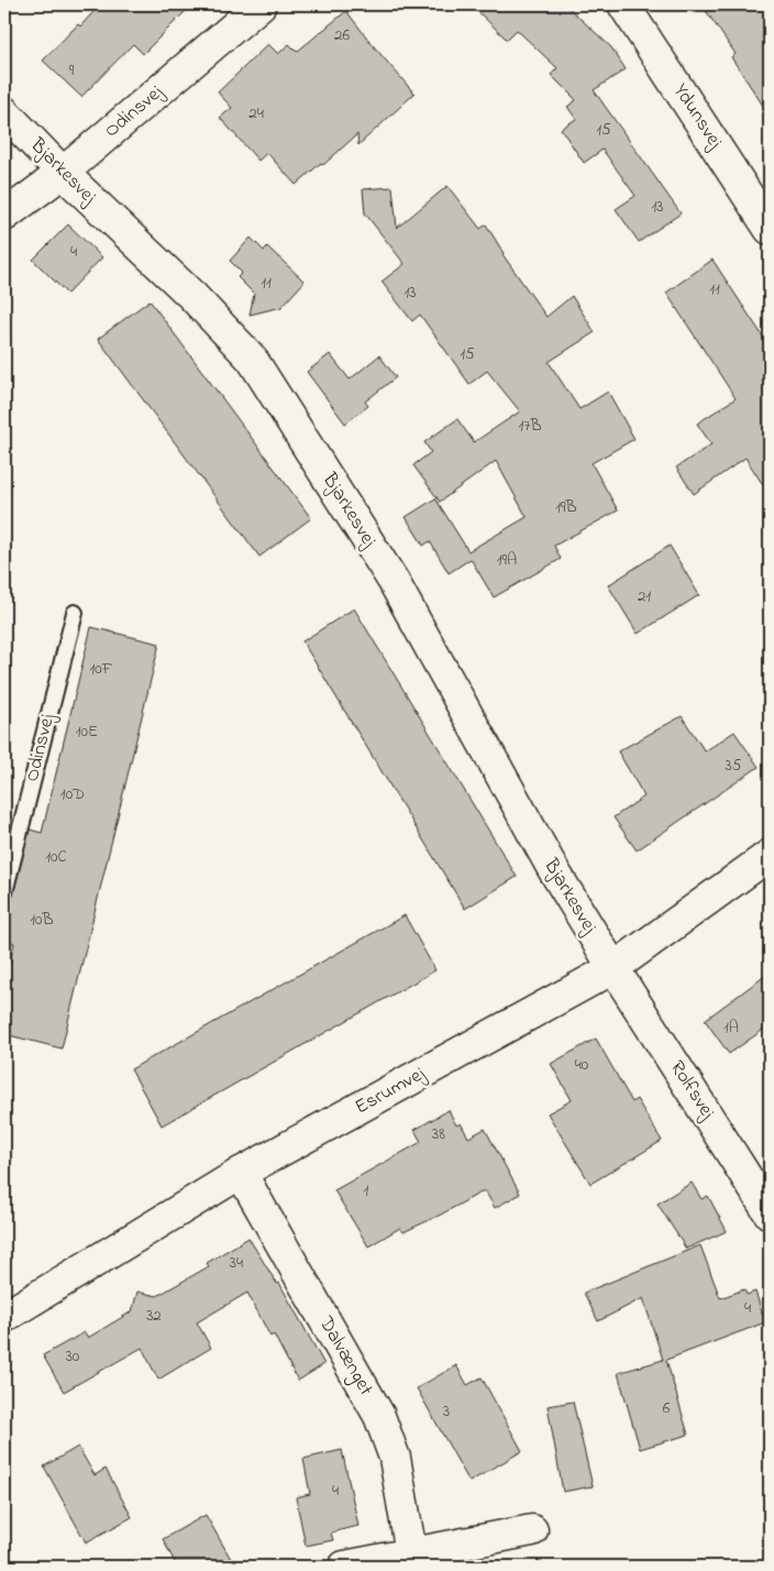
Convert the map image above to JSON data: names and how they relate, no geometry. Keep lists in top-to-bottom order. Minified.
{"streets":{"street":["Odinsvej","Ydunsvej","Bjarkesvej","Rolfsvej","Esrumvej","Dalvænget"]},"crossings":[["Odinsvej","Bjarkesvej"],["Bjarkesvej","Rolfsvej"],["Bjarkesvej","Esrumvej"],["Rolfsvej","Esrumvej"],["Esrumvej","Dalvænget"]],"house_numbers":["26","9","24","15","13","4","11","11","13","15","17B","19B","19A","21","10F","10E","35","10D","10C","10B","1A","40","38","1","34","4","32","30","6","3","4"]}
